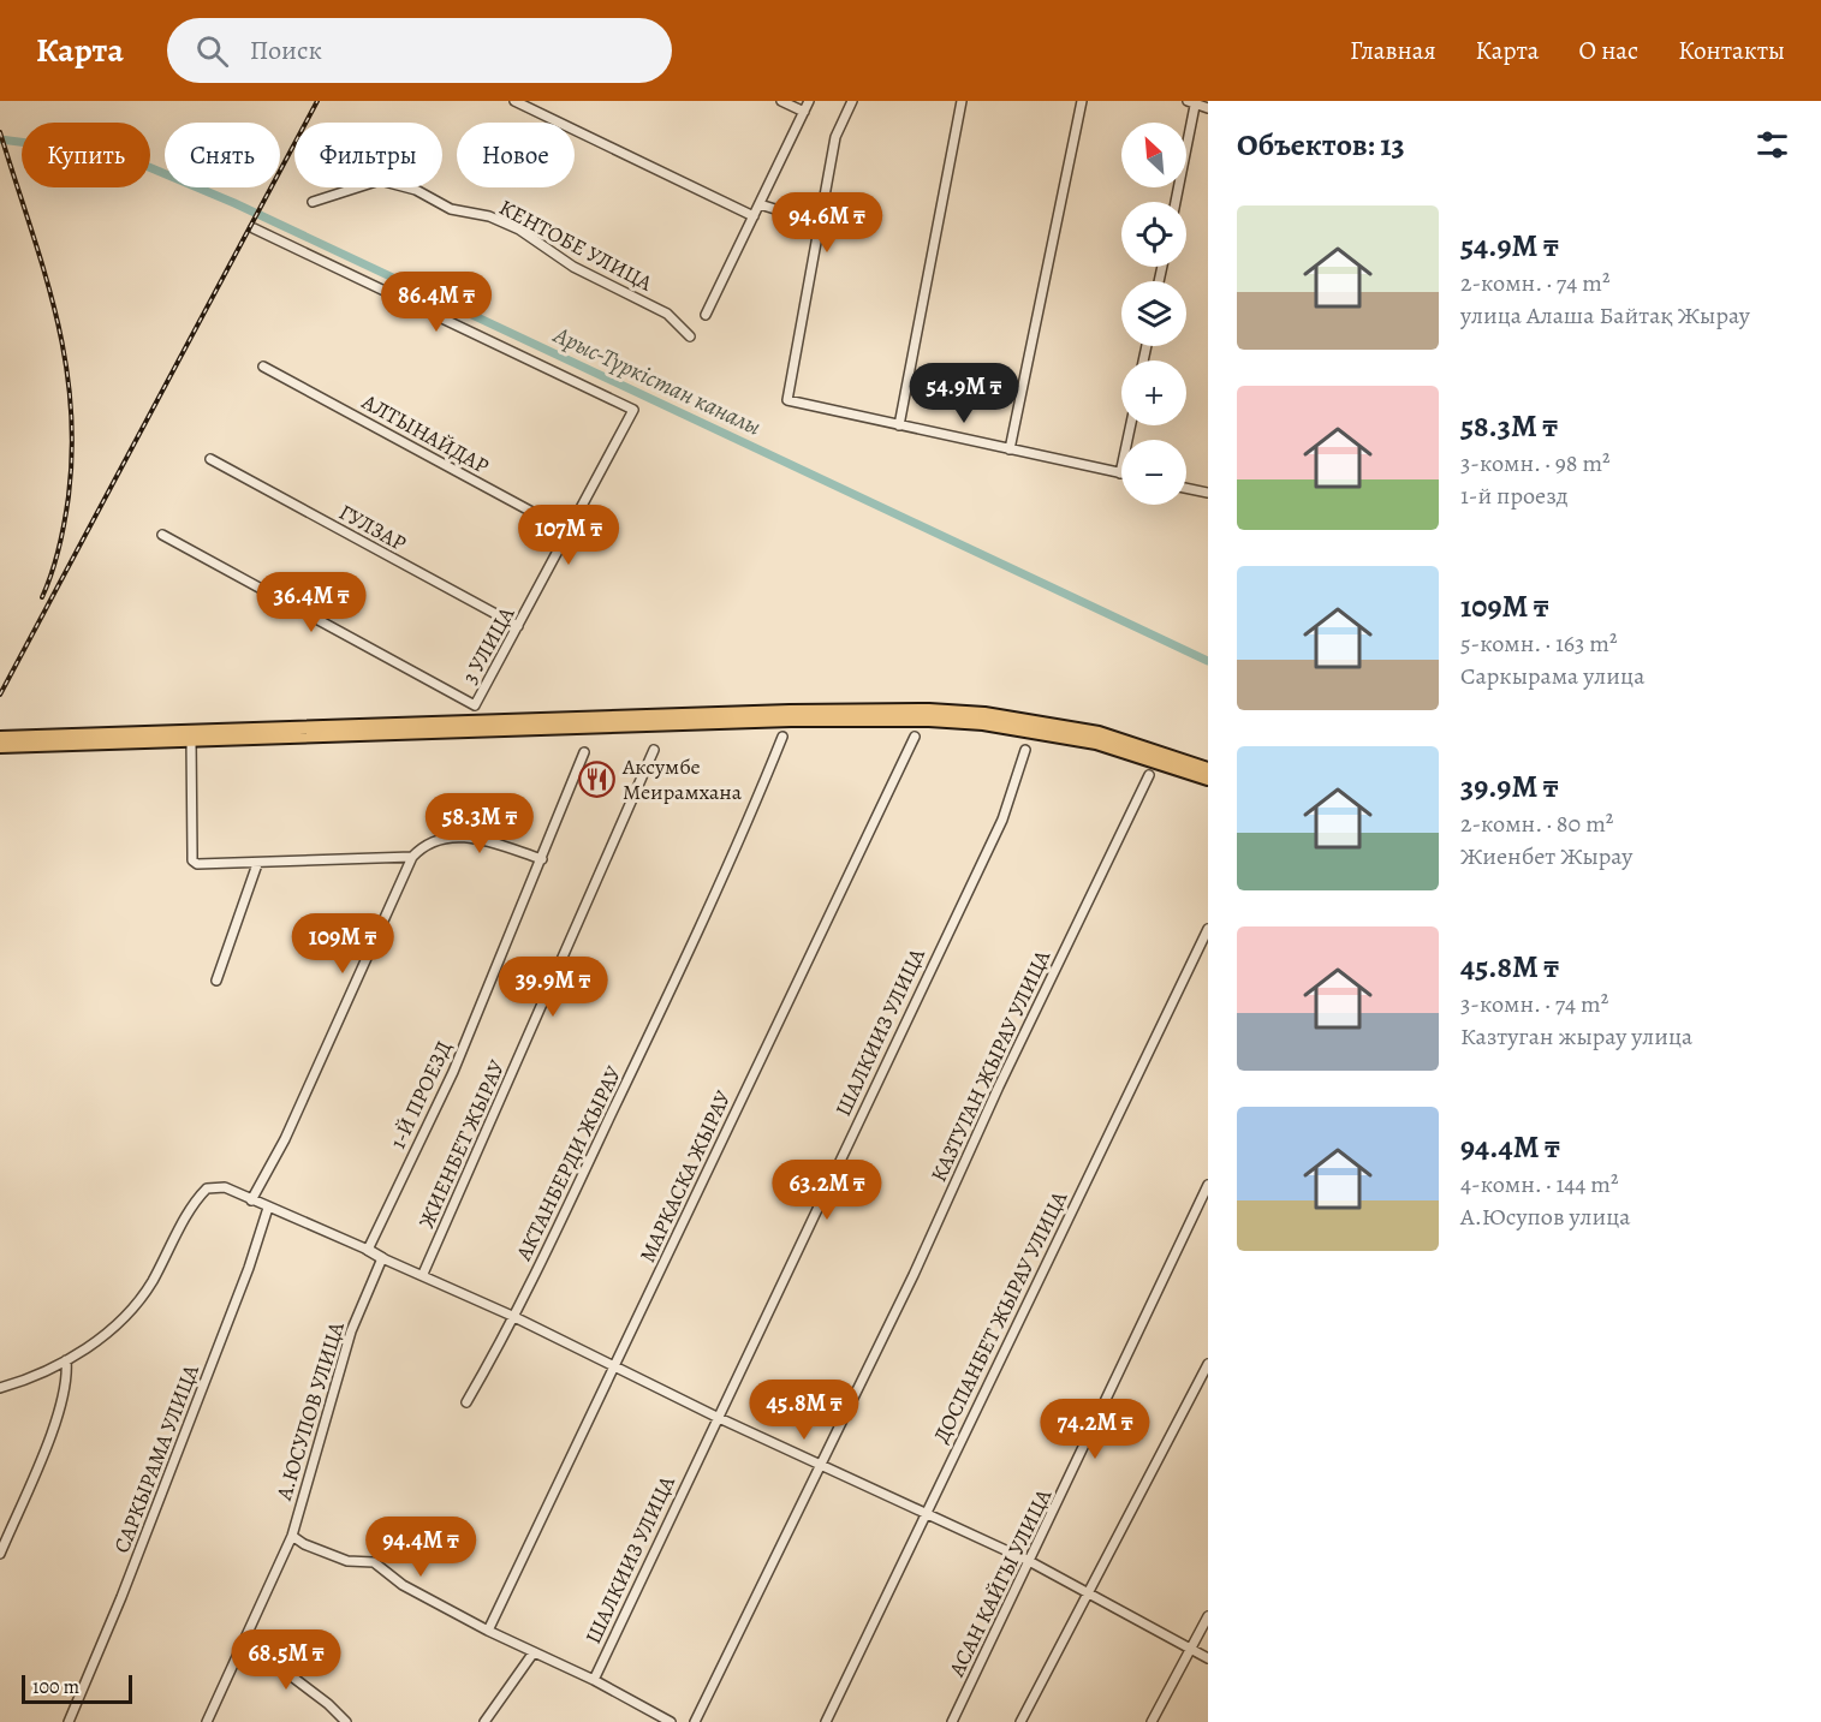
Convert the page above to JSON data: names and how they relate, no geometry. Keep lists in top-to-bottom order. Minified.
{"streets":{"street":["КЕНТОБЕ УЛИЦА","АЛТЫНАЙДАР","ГУЛЗАР","3 УЛИЦА","ШАЛКИИЗ УЛИЦА","КАЗТУГАН ЖЫРАУ УЛИЦА","1-Й ПРОЕЗД","ЖИЕНБЕТ ЖЫРАУ","АКТАНБЕРДИ ЖЫРАУ","МАРКАСКА ЖЫРАУ","ДОСПАНБЕТ ЖЫРАУ УЛИЦА","А.ЮСУПОВ УЛИЦА","САРКЫРАМА УЛИЦА","АСАН КАЙГЫ УЛИЦА"]},"crossings":[["АЛТЫНАЙДАР","3 УЛИЦА"],["ГУЛЗАР","3 УЛИЦА"]],"water":["Арыс-Түркістан каналы"],"places":{"restaurant":["Аксумбе Меирамхана"]},"scale_bar":"100 m","north":"top left","page":{"header":"Карта","search":"Поиск","nav":["Главная","Карта","О нас","Контакты"],"heading":"Объектов: 13","map_buttons":["+","−"],"chip":["Купить","Снять","Фильтры","Новое"],"list":[{"name":"54.9M ₸","note":"2-комн. · 74 m² · улица Алаша Байтақ Жырау"},{"name":"58.3M ₸","note":"3-комн. · 98 m² · 1-й проезд"},{"name":"109M ₸","note":"5-комн. · 163 m² · Саркырама улица"},{"name":"39.9M ₸","note":"2-комн. · 80 m² · Жиенбет Жырау"},{"name":"45.8M ₸","note":"3-комн. · 74 m² · Казтуган жырау улица"},{"name":"94.4M ₸","note":"4-комн. · 144 m² · А.Юсупов улица"}],"price":["94.6M ₸","86.4M ₸","54.9M ₸","107M ₸","36.4M ₸","58.3M ₸","109M ₸","39.9M ₸","63.2M ₸","45.8M ₸","74.2M ₸","94.4M ₸","68.5M ₸"],"scale":"100 m"}}
